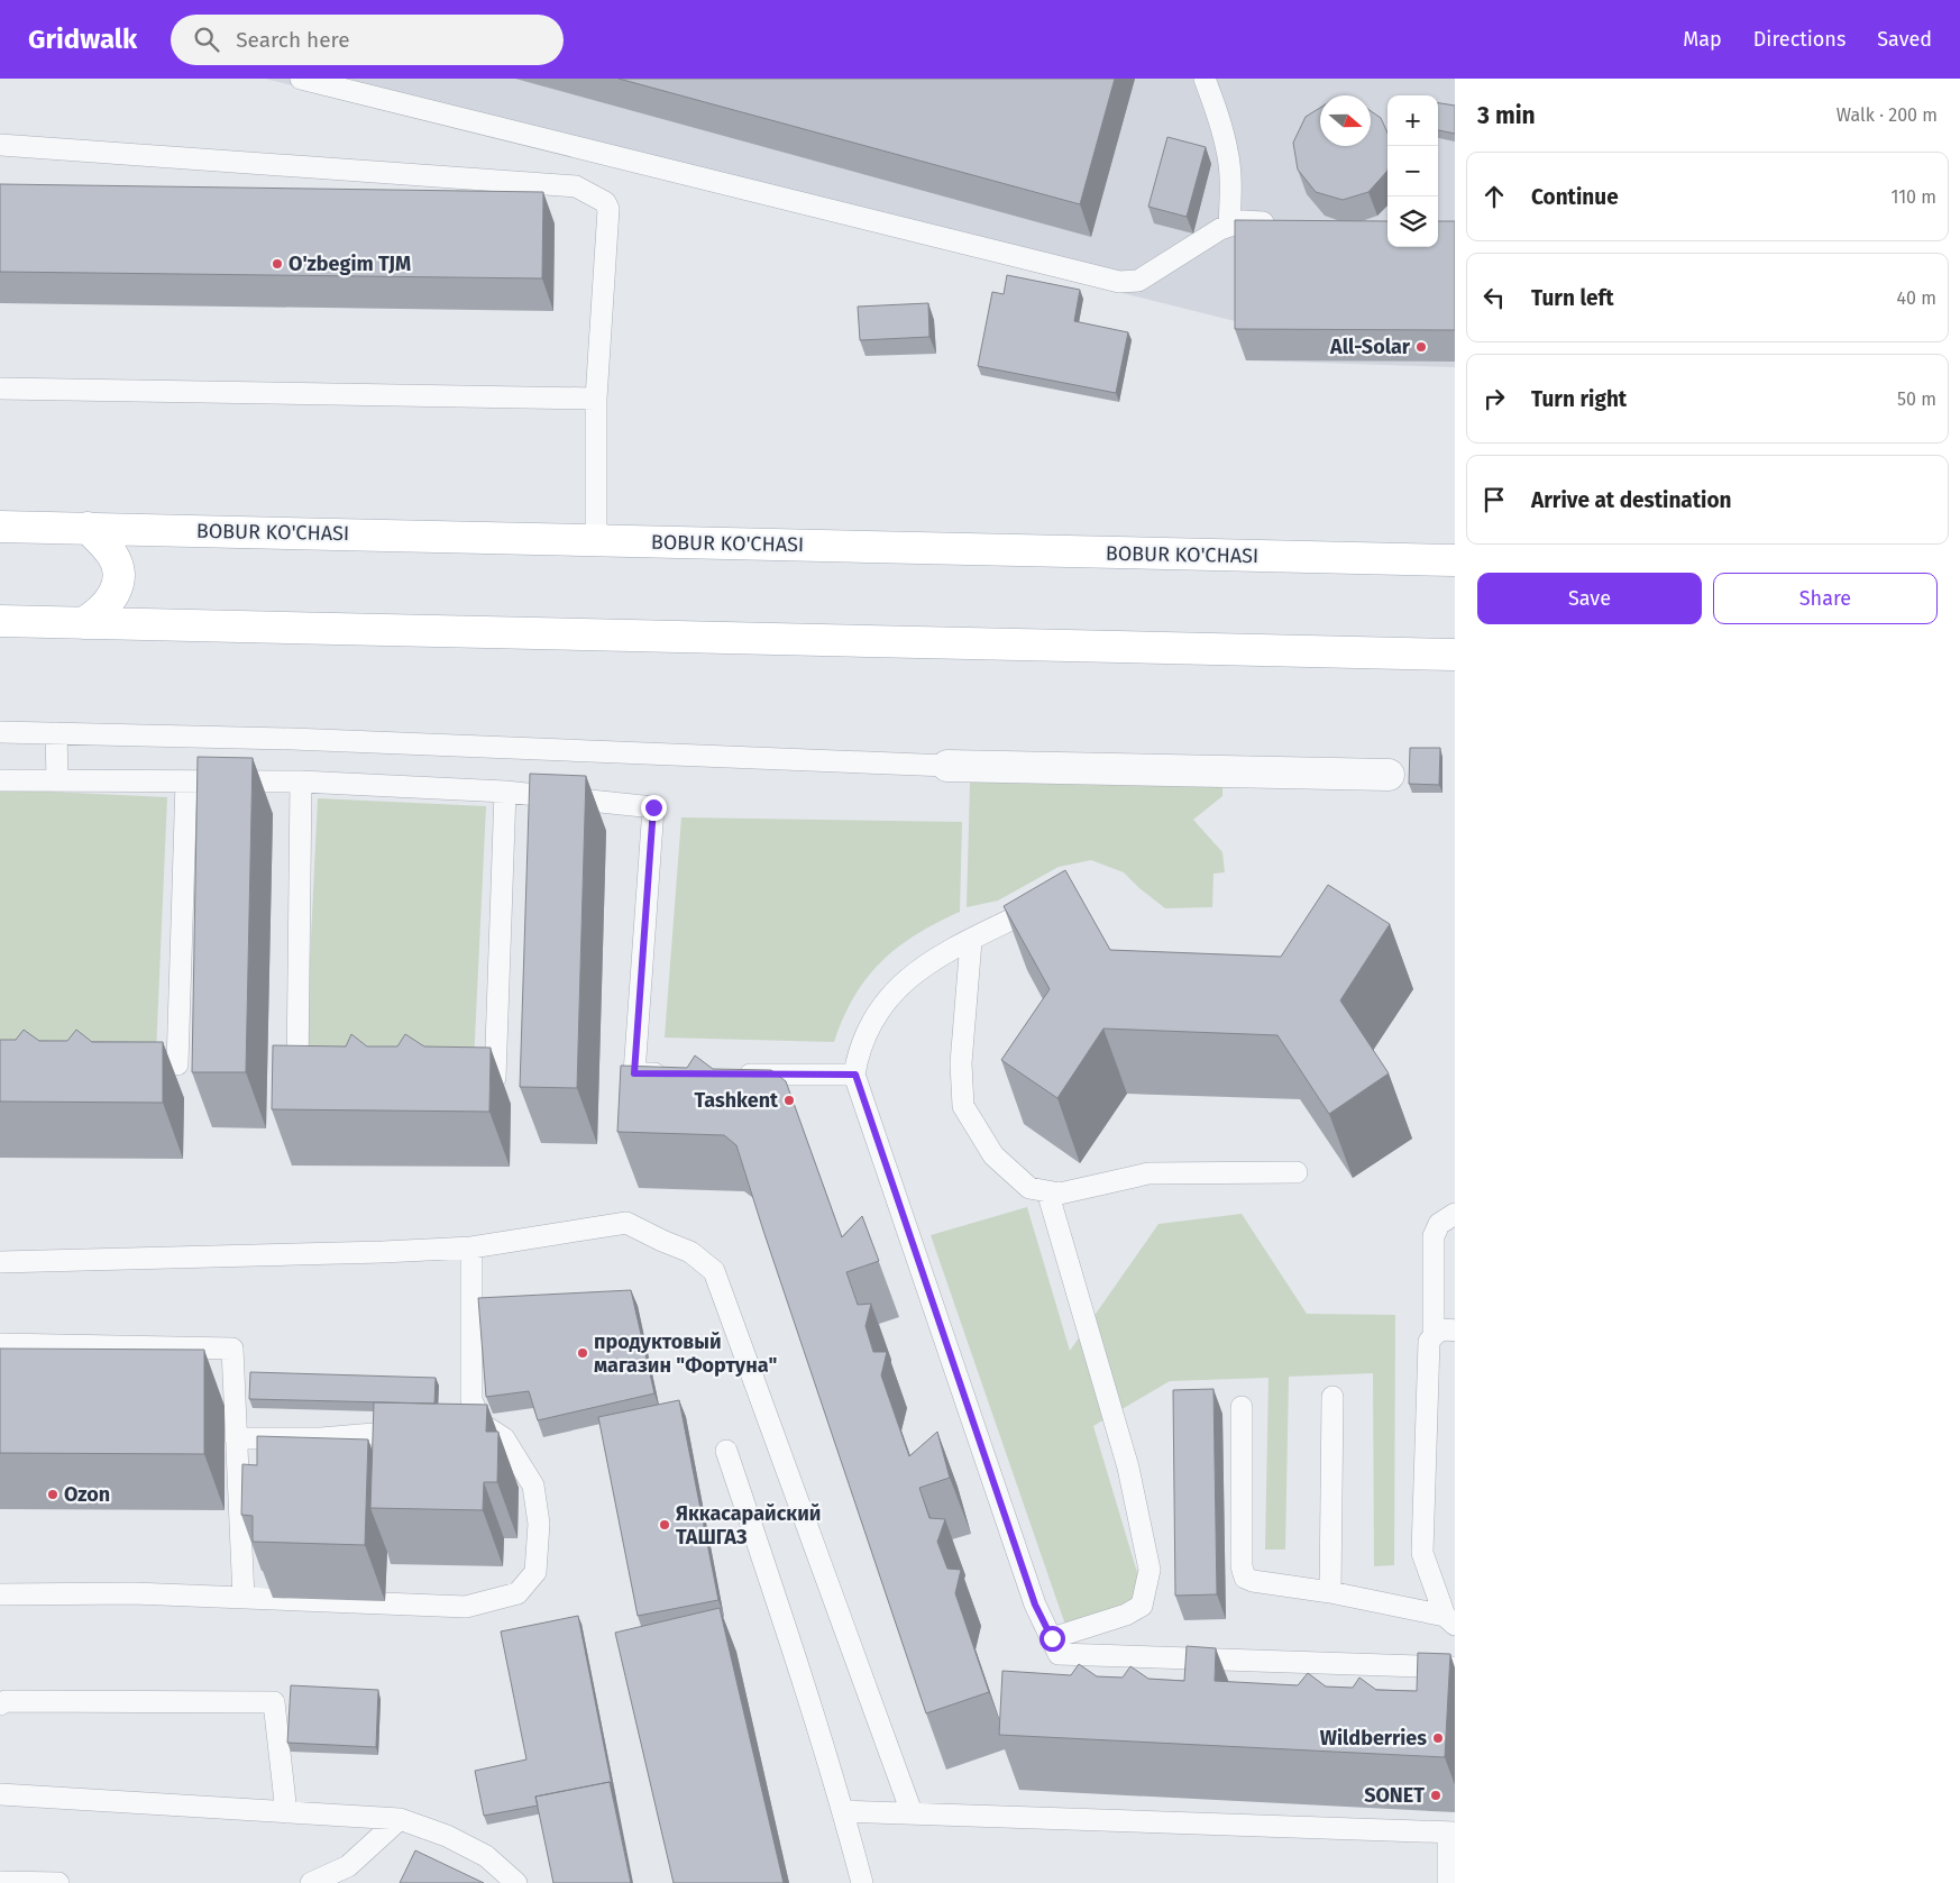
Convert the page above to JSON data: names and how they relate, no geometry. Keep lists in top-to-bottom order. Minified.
{"streets":{"main road":["BOBUR KO'CHASI"]},"places":["O'zbegim TJM","All-Solar","Tashkent","продуктовый магазин \"Фортуна\"","Ozon","Яккасарайский ТАШГАЗ","Wildberries","SONET"],"north":"right","page":{"header":"Gridwalk","search":"Search here","nav":["Map","Directions","Saved"],"heading":["3 min","Walk · 200 m"],"map_buttons":["+","−"],"list":[["Continue","110 m"],["Turn left","40 m"],["Turn right","50 m"],"Arrive at destination"],"buttons":["Save","Share"]}}
